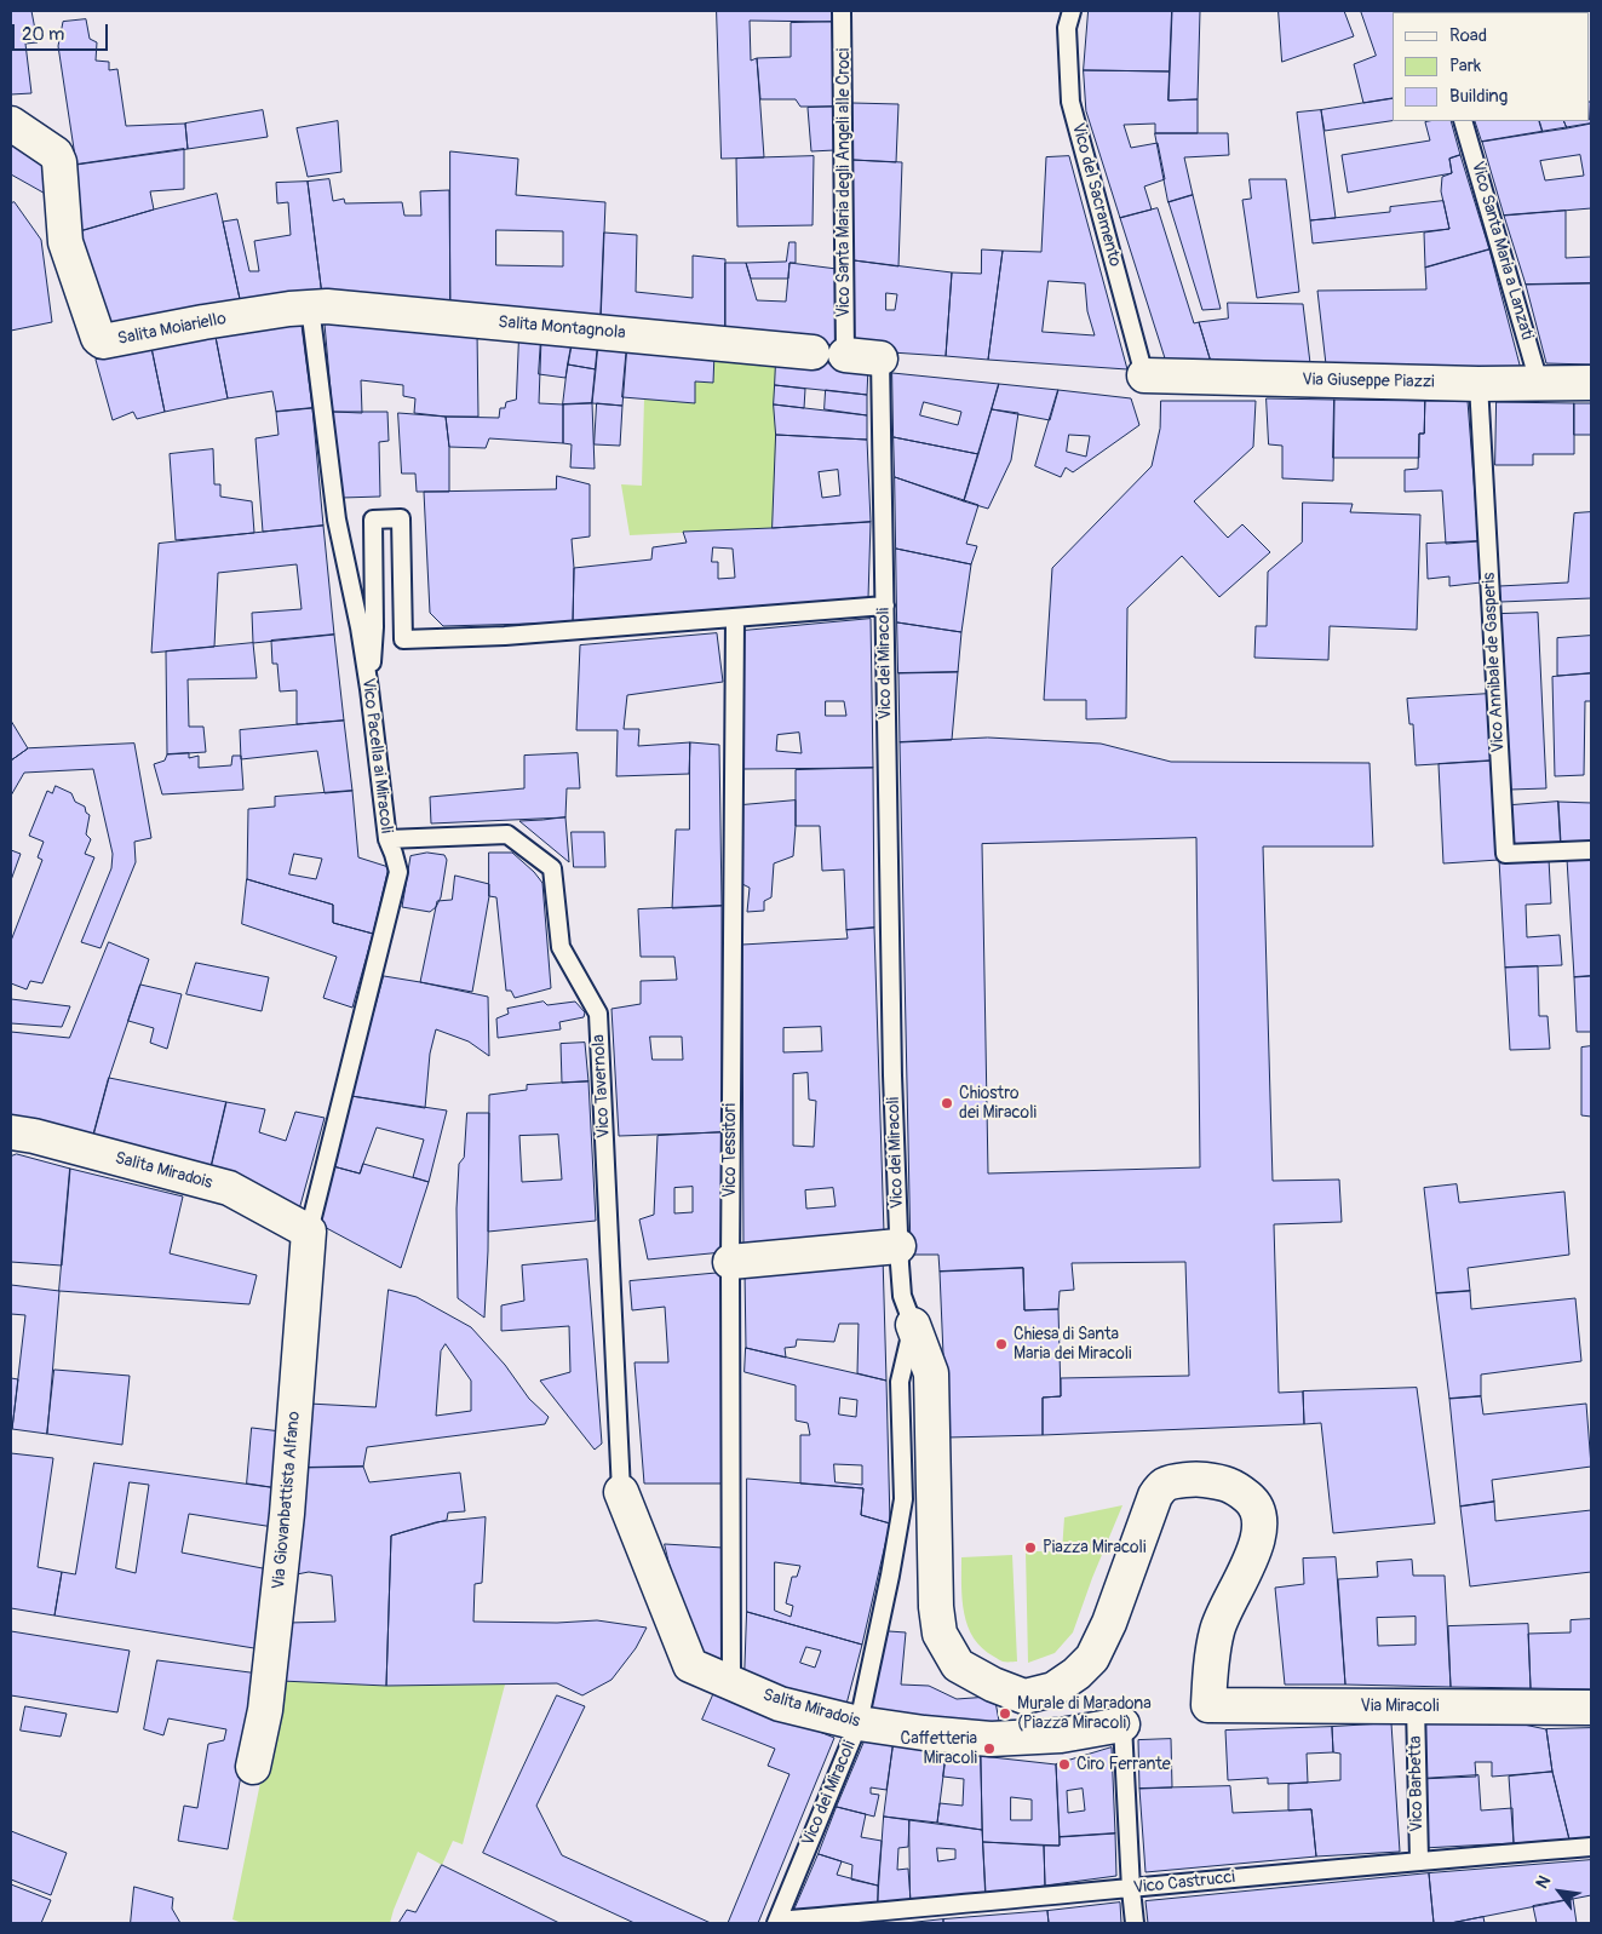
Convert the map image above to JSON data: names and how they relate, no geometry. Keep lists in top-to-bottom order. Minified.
{"streets":{"street":["Salita Montagnola","Salita Moiariello","Via Giuseppe Piazzi","Salita Miradois","Via Giovanbattista Alfano","Via Miracoli"],"lane":["Vico Santa Maria degli Angeli alle Croci","Vico del Sacramento","Vico Santa Maria a Lanzati","Vico Annibale de Gasperis","Vico dei Miracoli","Vico Pacella ai Miracoli","Vico Tavernola","Vico Tessitori","Vico Barbetta","Vico Castrucci"]},"crossings":[["Vico Santa Maria degli Angeli alle Croci","Salita Montagnola"],["Vico del Sacramento","Via Giuseppe Piazzi"],["Vico Santa Maria a Lanzati","Via Giuseppe Piazzi"],["Salita Montagnola","Salita Moiariello"],["Salita Montagnola","Vico dei Miracoli"],["Salita Montagnola","Vico Pacella ai Miracoli"],["Salita Moiariello","Vico Pacella ai Miracoli"],["Via Giuseppe Piazzi","Vico Annibale de Gasperis"],["Vico dei Miracoli","Salita Miradois"],["Vico dei Miracoli","Vico Castrucci"],["Vico Pacella ai Miracoli","Vico Tavernola"],["Vico Pacella ai Miracoli","Salita Miradois"],["Vico Pacella ai Miracoli","Via Giovanbattista Alfano"],["Vico Tavernola","Salita Miradois"],["Vico Tessitori","Salita Miradois"],["Salita Miradois","Via Giovanbattista Alfano"],["Via Miracoli","Vico Barbetta"],["Vico Barbetta","Vico Castrucci"]],"places":["Chiostro dei Miracoli","Chiesa di Santa Maria dei Miracoli","Piazza Miracoli","Murale di Maradona (Piazza Miracoli)","Caffetteria Miracoli","Ciro Ferrante"],"legend":["Road","Park","Building"],"scale_bar":"20 m","north":"top left"}
